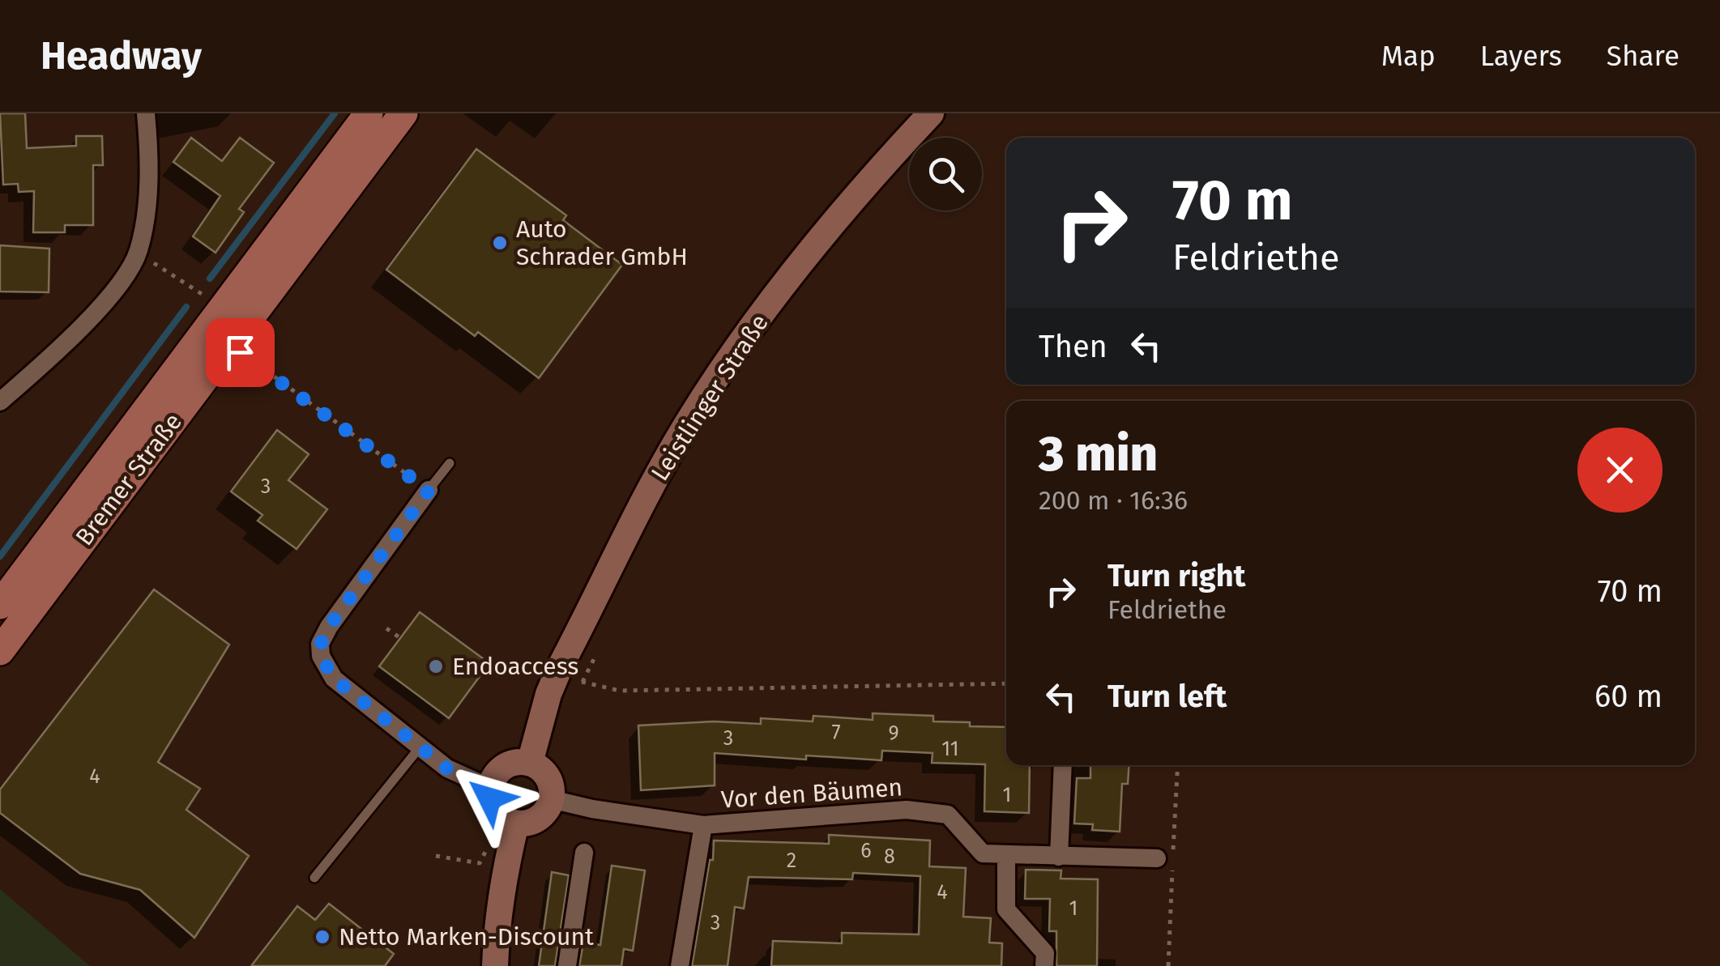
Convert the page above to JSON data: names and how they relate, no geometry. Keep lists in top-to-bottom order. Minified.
{"streets":{"main road":["Bremer Straße"],"street":["Leistlinger Straße","Vor den Bäumen"]},"crossings":[["Leistlinger Straße","Vor den Bäumen"]],"places":["Auto Schrader GmbH","Endoaccess","Netto Marken-Discount"],"house_numbers":["3","7","9","3","11","4","1","6","8","2","4","1","3"],"page":{"header":"Headway","nav":["Map","Layers","Share"],"turn":["70 m","Feldriethe"],"then":"Then","heading":["3 min","200 m · 16:36"],"list":[{"name":"Turn right","note":"Feldriethe","value":"70 m"},{"name":"Turn left","value":"60 m"}]}}
